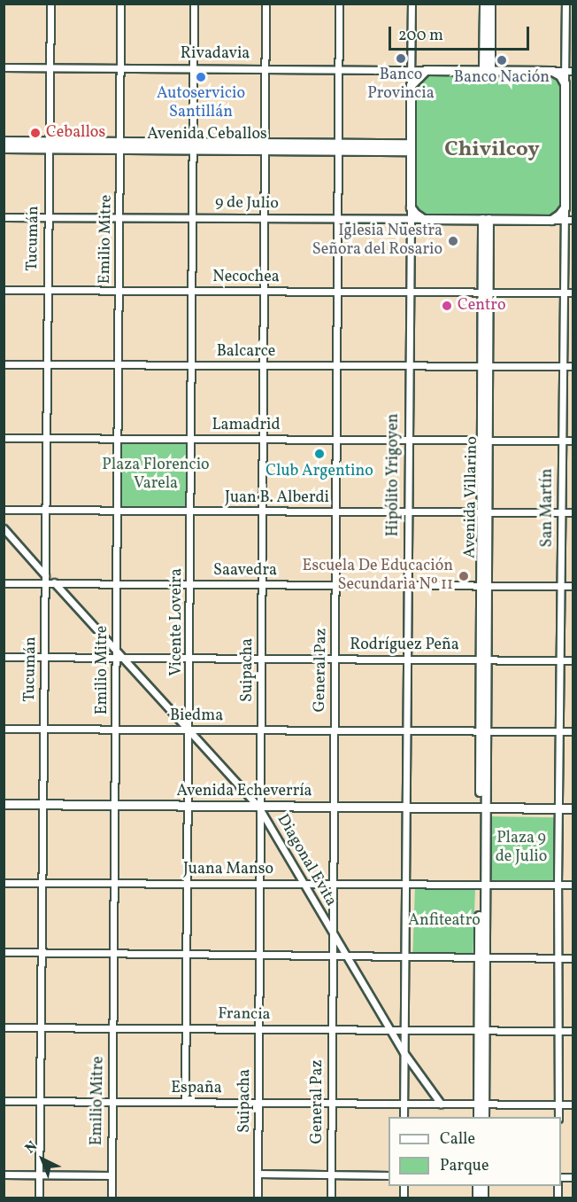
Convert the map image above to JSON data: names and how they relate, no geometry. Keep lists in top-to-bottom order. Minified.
{"streets":{"main road":["Rivadavia","Avenida Ceballos","9 de Julio","Hipólito Yrigoyen","Avenida Villarino","San Martín","Avenida Echeverría"],"street":["Tucumán","Emilio Mitre","Necochea","Balcarce","Lamadrid","Juan B. Alberdi","Saavedra","Vicente Loveira","Rodríguez Peña","Suipacha","General Paz","Biedma","Diagonal Evita","Juana Manso","Francia","España"]},"crossings":[["Rivadavia","Avenida Ceballos"],["Rivadavia","9 de Julio"],["Rivadavia","Tucumán"],["Rivadavia","Emilio Mitre"],["Rivadavia","Hipólito Yrigoyen"],["Rivadavia","Avenida Villarino"],["Rivadavia","San Martín"],["Rivadavia","Vicente Loveira"],["Rivadavia","Suipacha"],["Rivadavia","General Paz"],["Avenida Ceballos","9 de Julio"],["Avenida Ceballos","Tucumán"],["Avenida Ceballos","Emilio Mitre"],["Avenida Ceballos","Hipólito Yrigoyen"],["Avenida Ceballos","Avenida Villarino"],["Avenida Ceballos","San Martín"],["Avenida Ceballos","Vicente Loveira"],["Avenida Ceballos","Suipacha"],["Avenida Ceballos","General Paz"],["9 de Julio","Tucumán"],["9 de Julio","Emilio Mitre"],["9 de Julio","Hipólito Yrigoyen"],["9 de Julio","Avenida Villarino"],["9 de Julio","San Martín"],["9 de Julio","Vicente Loveira"],["9 de Julio","Suipacha"],["9 de Julio","General Paz"],["Tucumán","Necochea"],["Tucumán","Balcarce"],["Tucumán","Lamadrid"],["Tucumán","Juan B. Alberdi"],["Tucumán","Saavedra"],["Tucumán","Rodríguez Peña"],["Tucumán","Biedma"],["Tucumán","Avenida Echeverría"],["Tucumán","Juana Manso"],["Tucumán","Francia"],["Tucumán","España"],["Emilio Mitre","Necochea"],["Emilio Mitre","Balcarce"],["Emilio Mitre","Lamadrid"],["Emilio Mitre","Juan B. Alberdi"],["Emilio Mitre","Saavedra"],["Emilio Mitre","Rodríguez Peña"],["Emilio Mitre","Biedma"],["Emilio Mitre","Avenida Echeverría"],["Emilio Mitre","Diagonal Evita"],["Emilio Mitre","Juana Manso"],["Emilio Mitre","Francia"],["Emilio Mitre","España"],["Necochea","Hipólito Yrigoyen"],["Necochea","Avenida Villarino"],["Necochea","San Martín"],["Necochea","Vicente Loveira"],["Necochea","Suipacha"],["Necochea","General Paz"],["Balcarce","Hipólito Yrigoyen"],["Balcarce","Avenida Villarino"],["Balcarce","San Martín"],["Balcarce","Vicente Loveira"],["Balcarce","Suipacha"],["Balcarce","General Paz"],["Lamadrid","Hipólito Yrigoyen"],["Lamadrid","Avenida Villarino"],["Lamadrid","San Martín"],["Lamadrid","Vicente Loveira"],["Lamadrid","Suipacha"],["Lamadrid","General Paz"],["Hipólito Yrigoyen","Avenida Villarino"],["Hipólito Yrigoyen","Juan B. Alberdi"],["Hipólito Yrigoyen","San Martín"],["Hipólito Yrigoyen","Saavedra"],["Hipólito Yrigoyen","Rodríguez Peña"],["Hipólito Yrigoyen","Biedma"],["Hipólito Yrigoyen","Avenida Echeverría"],["Hipólito Yrigoyen","Diagonal Evita"],["Hipólito Yrigoyen","Juana Manso"],["Hipólito Yrigoyen","Francia"],["Hipólito Yrigoyen","España"],["Avenida Villarino","Juan B. Alberdi"],["Avenida Villarino","San Martín"],["Avenida Villarino","Saavedra"],["Avenida Villarino","Rodríguez Peña"],["Avenida Villarino","Biedma"],["Avenida Villarino","Avenida Echeverría"],["Avenida Villarino","Juana Manso"],["Avenida Villarino","Francia"],["Avenida Villarino","España"],["Juan B. Alberdi","San Martín"],["Juan B. Alberdi","Vicente Loveira"],["Juan B. Alberdi","Suipacha"],["Juan B. Alberdi","General Paz"],["San Martín","Saavedra"],["San Martín","Rodríguez Peña"],["San Martín","Biedma"],["San Martín","Avenida Echeverría"],["San Martín","Juana Manso"],["San Martín","Francia"],["San Martín","España"],["Saavedra","Vicente Loveira"],["Saavedra","Suipacha"],["Saavedra","General Paz"],["Saavedra","Diagonal Evita"],["Vicente Loveira","Rodríguez Peña"],["Vicente Loveira","Biedma"],["Vicente Loveira","Avenida Echeverría"],["Vicente Loveira","Diagonal Evita"],["Vicente Loveira","Juana Manso"],["Vicente Loveira","Francia"],["Vicente Loveira","España"],["Rodríguez Peña","Suipacha"],["Rodríguez Peña","General Paz"],["Rodríguez Peña","Diagonal Evita"],["Suipacha","Biedma"],["Suipacha","Avenida Echeverría"],["Suipacha","Diagonal Evita"],["Suipacha","Juana Manso"],["Suipacha","Francia"],["Suipacha","España"],["General Paz","Biedma"],["General Paz","Avenida Echeverría"],["General Paz","Diagonal Evita"],["General Paz","Juana Manso"],["General Paz","Francia"],["General Paz","España"],["Biedma","Diagonal Evita"],["Avenida Echeverría","Diagonal Evita"],["Diagonal Evita","Juana Manso"],["Diagonal Evita","Francia"],["Diagonal Evita","España"]],"districts":["Chivilcoy"],"parks":["Plaza Florencio Varela","Plaza 9 de Julio","Anfiteatro"],"places":["Banco Provincia","Banco Nación","Autoservicio Santillán","Ceballos","Iglesia Nuestra Señora del Rosario","Centro","Club Argentino","Escuela De Educación Secundaria Nº 11"],"legend":["Calle","Parque"],"scale_bar":"200 m","north":"top left"}
